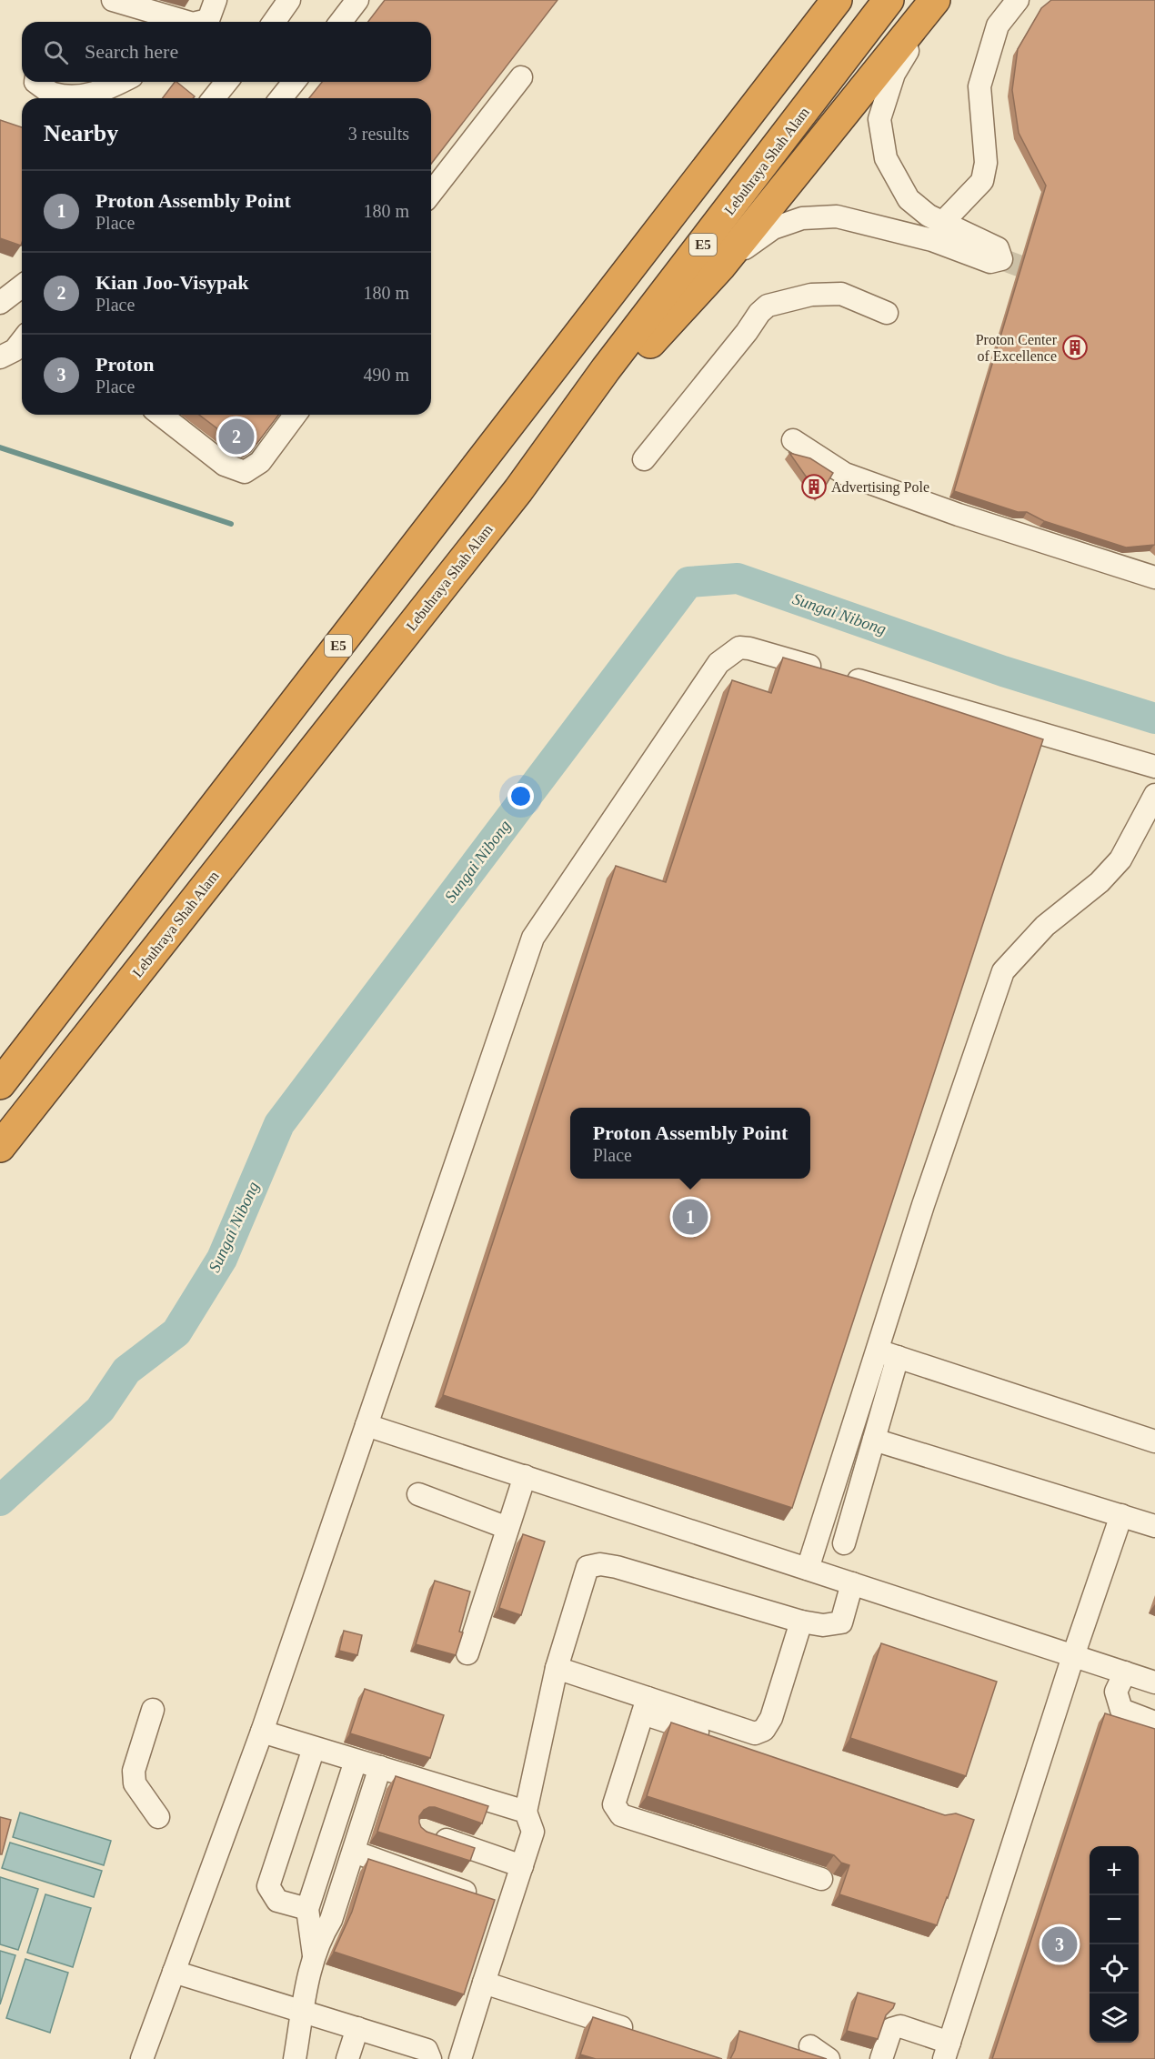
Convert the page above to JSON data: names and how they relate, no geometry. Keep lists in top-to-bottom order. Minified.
{"streets":{"highway":["Lebuhraya Shah Alam","E5"]},"water":["Sungai Nibong"],"places":{"building":["Proton Center of Excellence","Advertising Pole"]},"page":{"search":"Search here","heading":["Nearby","3 results"],"list":[{"mark":"1","name":"Proton Assembly Point","note":"Place","value":"180 m"},{"mark":"2","name":"Kian Joo-Visypak","note":"Place","value":"180 m"},{"mark":"3","name":"Proton","note":"Place","value":"490 m"}],"pins":["2","1","3"],"popup":["Proton Assembly Point","Place"],"map_buttons":["+","−"]}}
